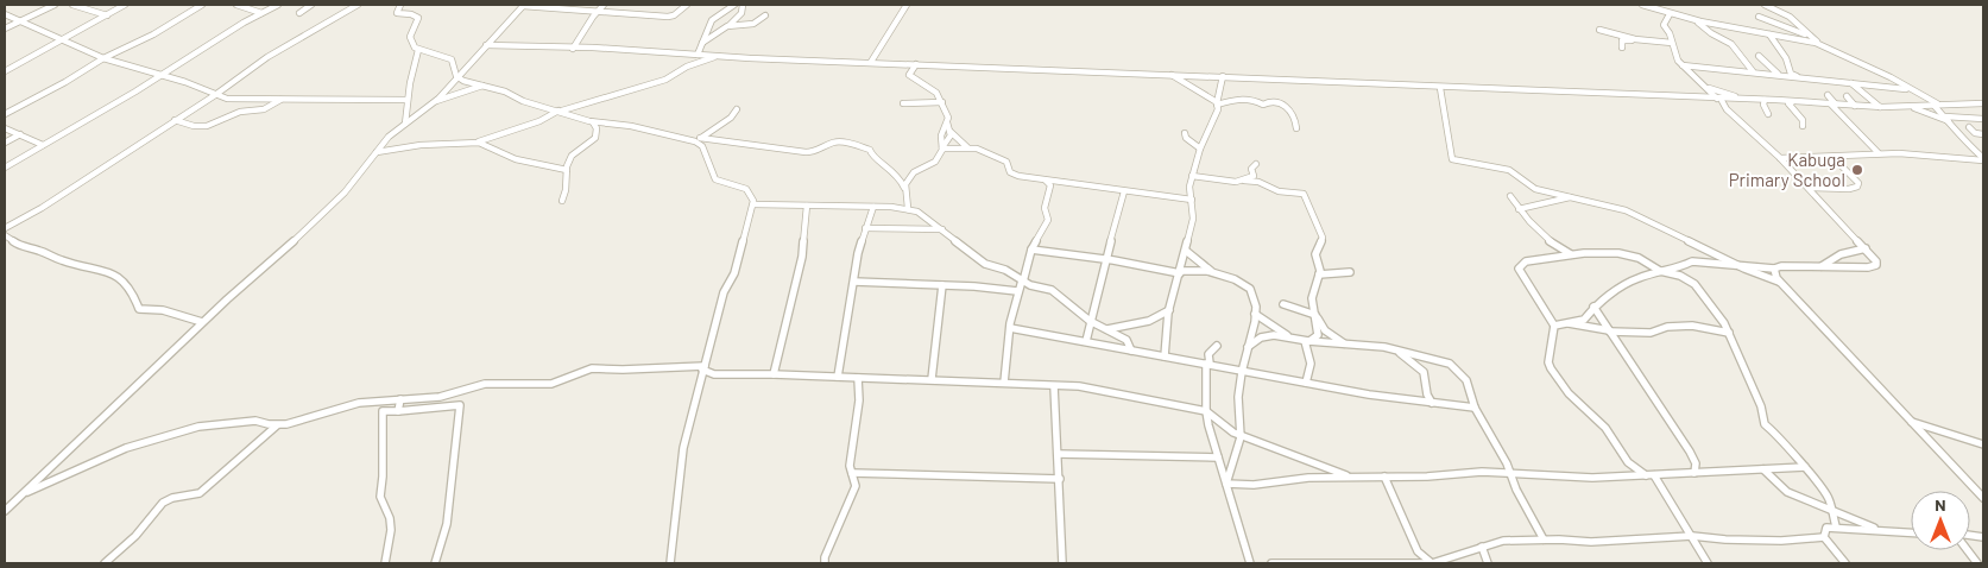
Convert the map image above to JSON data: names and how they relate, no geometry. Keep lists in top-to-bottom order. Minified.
{"places":["Kabuga Primary School"],"north":"top"}
